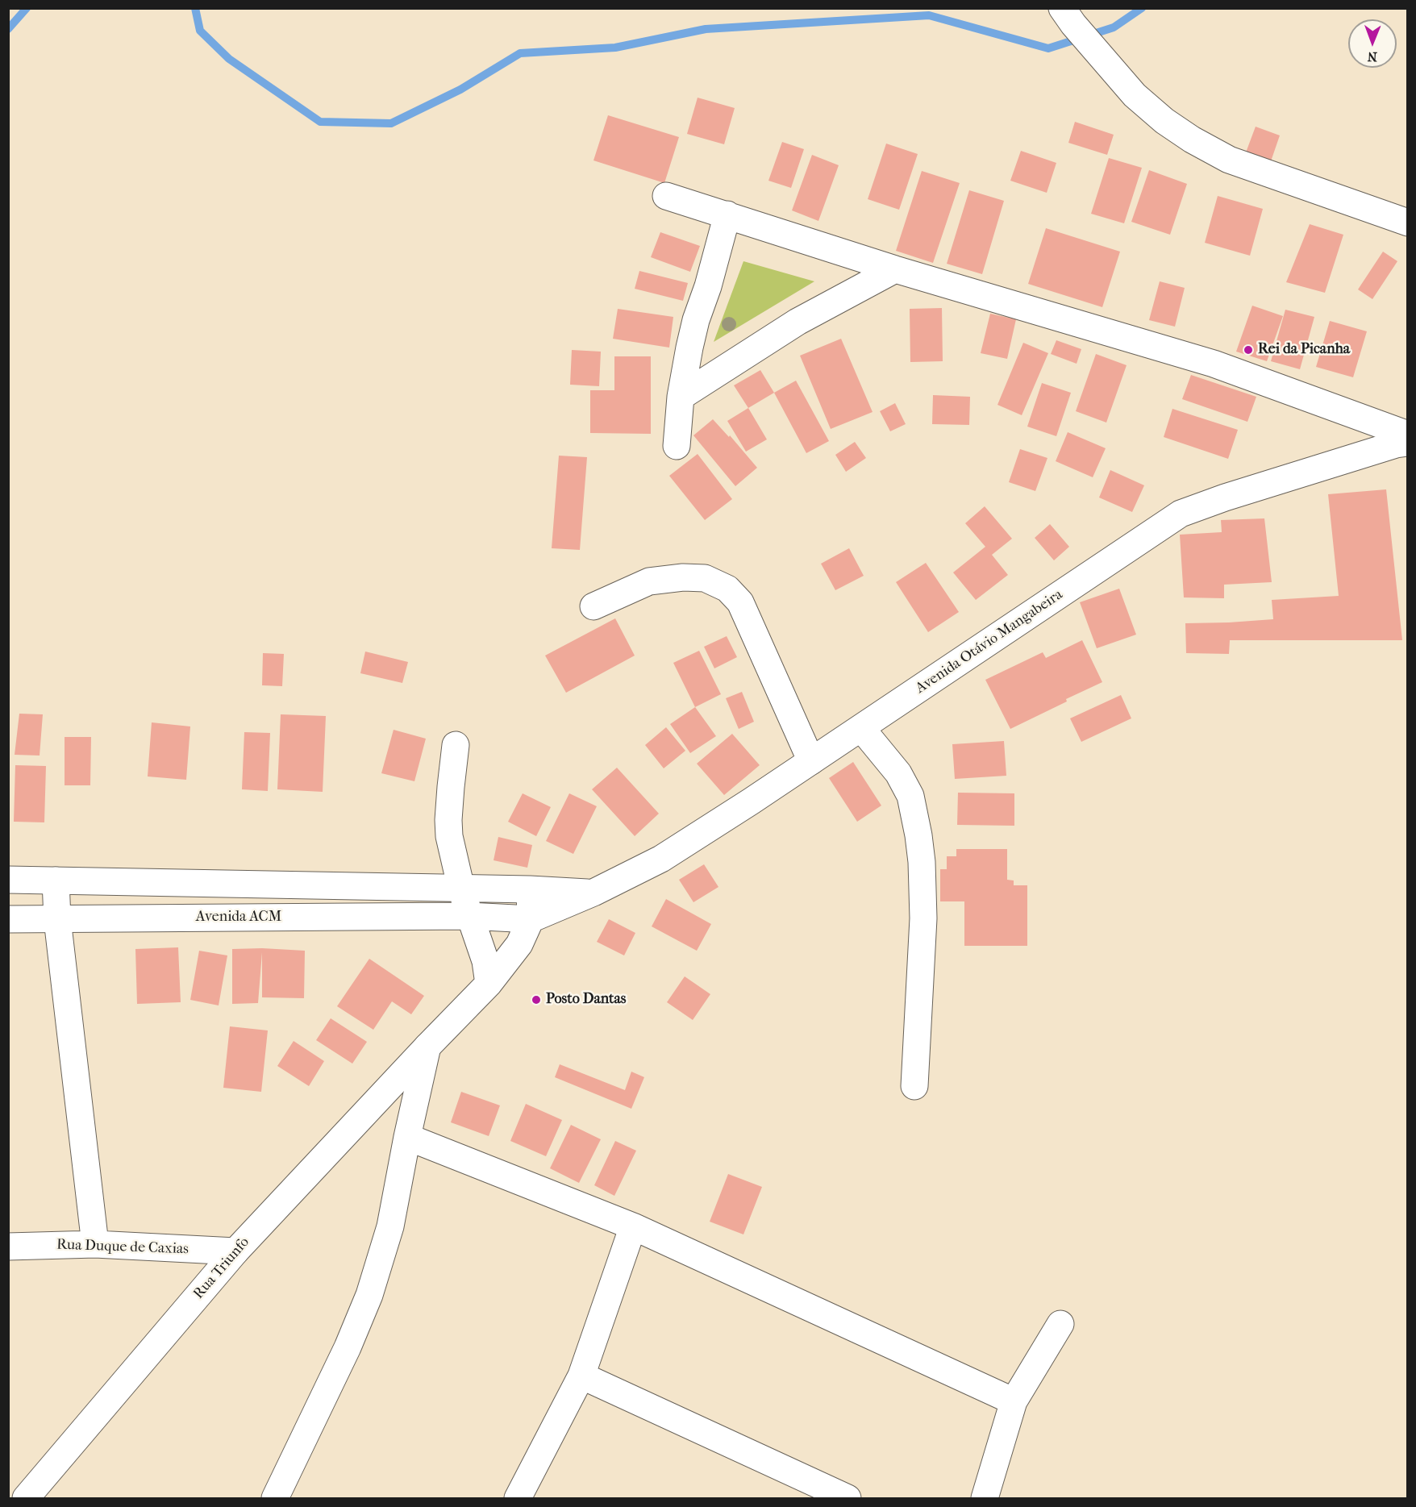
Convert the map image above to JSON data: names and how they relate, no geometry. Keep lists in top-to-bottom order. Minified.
{"streets":{"street":["Avenida Otávio Mangabeira","Avenida ACM","Rua Duque de Caxias","Rua Triunfo"]},"crossings":[["Avenida Otávio Mangabeira","Avenida ACM"],["Rua Duque de Caxias","Rua Triunfo"]],"places":["Rei da Picanha","Posto Dantas"],"north":"bottom"}
